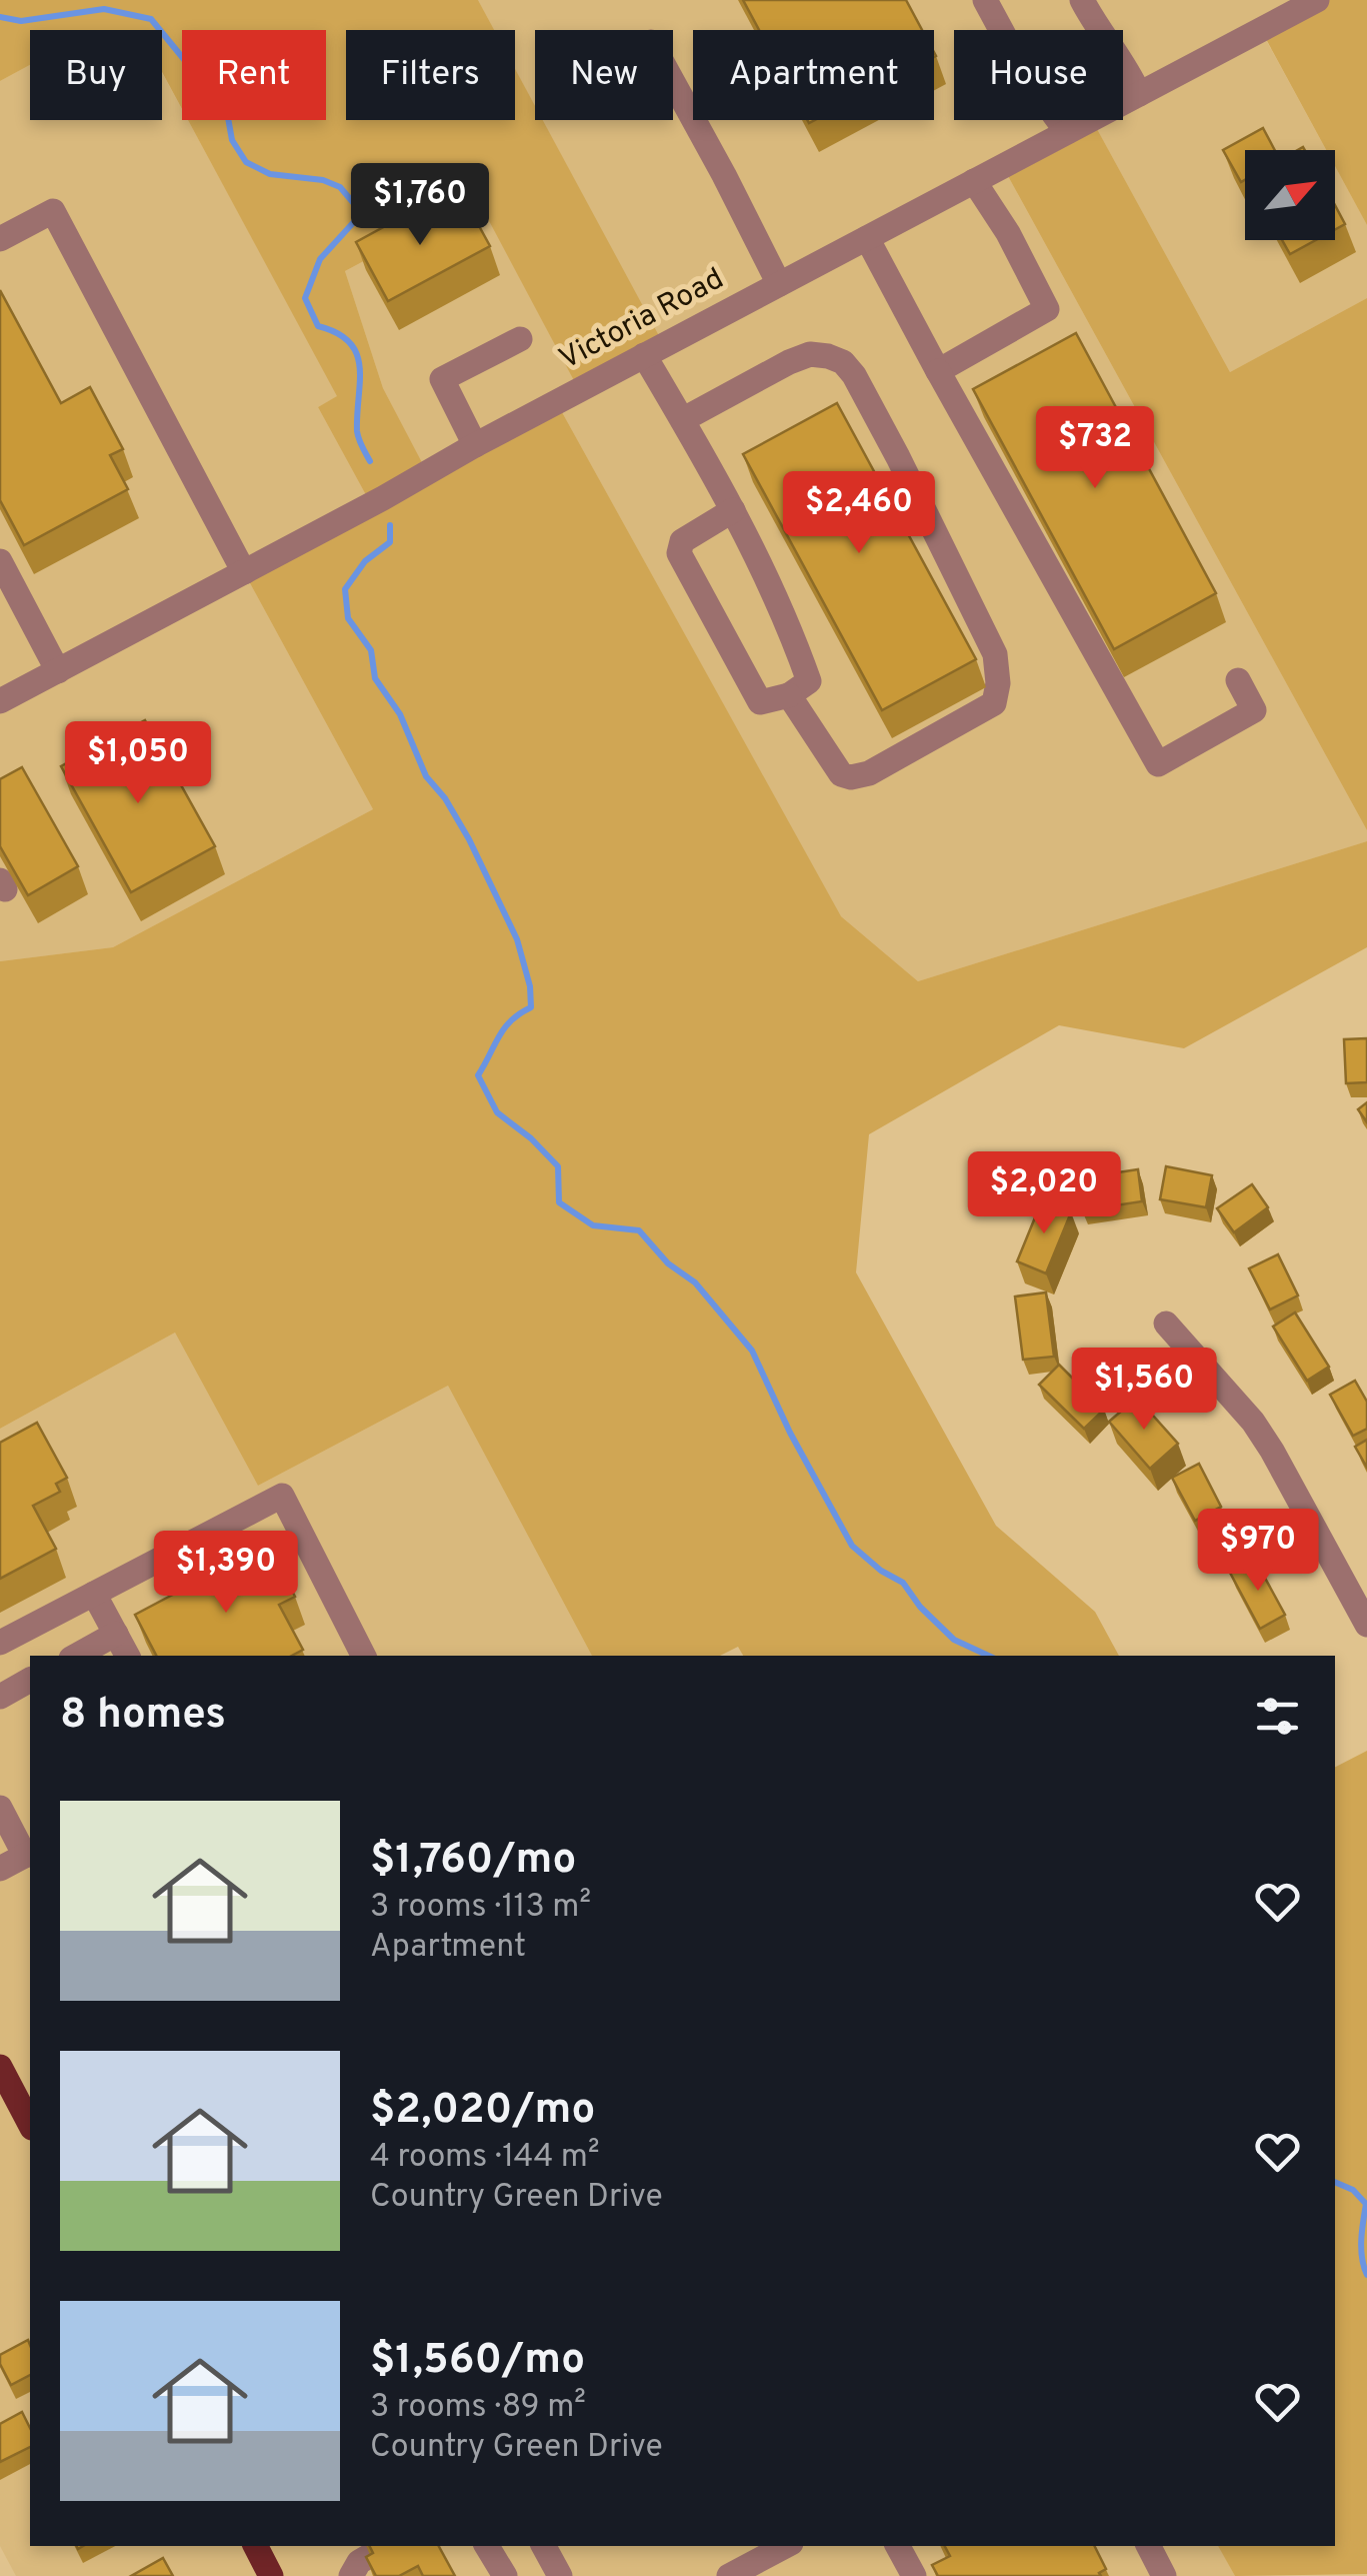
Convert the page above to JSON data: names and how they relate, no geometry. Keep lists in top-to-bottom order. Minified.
{"streets":{"street":["Victoria Road"]},"north":"top right","page":{"chip":["Buy","Rent","Filters","New","Apartment","House"],"price":["$1,760","$732","$2,460","$1,050","$2,020","$1,560","$970","$1,390"],"heading":"8 homes","list":[{"name":"$1,760/mo","note":"3 rooms · 113 m² · Apartment"},{"name":"$2,020/mo","note":"4 rooms · 144 m² · Country Green Drive"},{"name":"$1,560/mo","note":"3 rooms · 89 m² · Country Green Drive"}]}}
